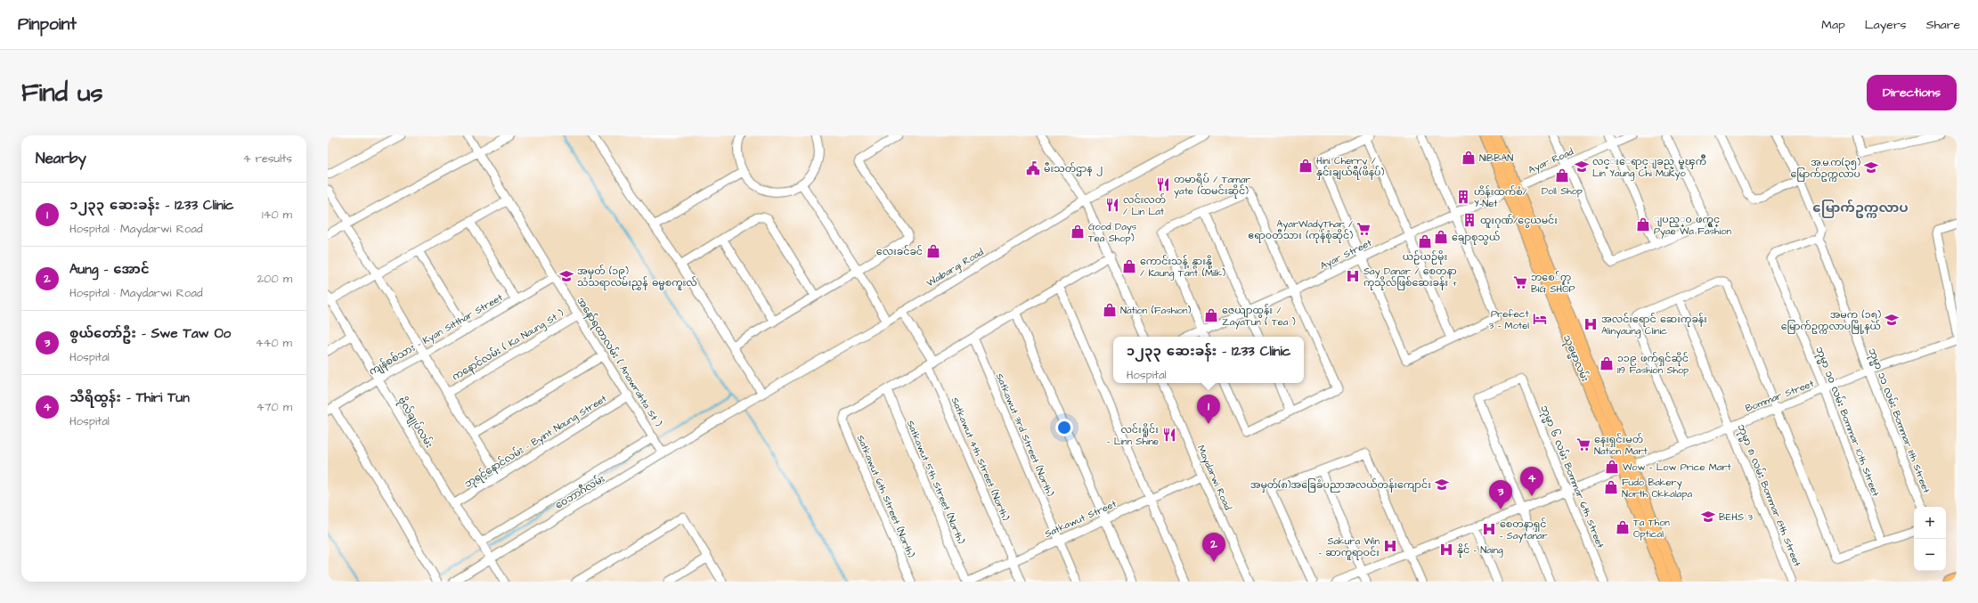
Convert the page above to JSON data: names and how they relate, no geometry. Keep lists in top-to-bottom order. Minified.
{"streets":{"main road":["သုဓမ္မာလမ်း"],"street":["Ayar Road","Ayar Street","Waibargi Road","ကျန်စစ်သား - Kyan Sitthar Street","ကနောင်လမ်း ( Ka Naung St )","အနော်ရထာလမ်း ( Anawrahta St )","Bommar Street","ဘုမ္မာ ၁၁ လမ်း Bommar 11th Street","ဘုမ္မာ ၁၀ လမ်း Bommar 10th Street","ဗိုလ်ချုပ်လမ်း","Satkawut 3rd Street (North)","ဘုရင့်နောင်လမ်း - Byint Naung Street","Satkawut 4th Street (North)","ဘုမ္မာ ၆ လမ်း Bommar 6th Street","Maydarwi Road","Satkawut 5th Street (North)","ဝေဘာဂီလမ်း","ဘုမ္မာ ၈ လမ်း Bommar 8th Street","Satkawut 6th Street (North)","Satkawut Street"]},"crossings":[["Ayar Road","Ayar Street"],["Ayar Road","သုဓမ္မာလမ်း"],["Ayar Street","သုဓမ္မာလမ်း"],["Waibargi Road","Satkawut 4th Street (North)"],["Waibargi Road","ဝေဘာဂီလမ်း"],["ကျန်စစ်သား - Kyan Sitthar Street","အနော်ရထာလမ်း ( Anawrahta St )"],["ကျန်စစ်သား - Kyan Sitthar Street","ဗိုလ်ချုပ်လမ်း"],["ကနောင်လမ်း ( Ka Naung St )","အနော်ရထာလမ်း ( Anawrahta St )"],["သုဓမ္မာလမ်း","Bommar Street"],["အနော်ရထာလမ်း ( Anawrahta St )","ဘုရင့်နောင်လမ်း - Byint Naung Street"],["အနော်ရထာလမ်း ( Anawrahta St )","ဝေဘာဂီလမ်း"],["Bommar Street","ဘုမ္မာ ၁၁ လမ်း Bommar 11th Street"],["Bommar Street","ဘုမ္မာ ၁၀ လမ်း Bommar 10th Street"],["Bommar Street","ဘုမ္မာ ၆ လမ်း Bommar 6th Street"],["Bommar Street","ဘုမ္မာ ၈ လမ်း Bommar 8th Street"],["ဘုမ္မာ ၁၁ လမ်း Bommar 11th Street","ဘုမ္မာ ၁၀ လမ်း Bommar 10th Street"],["ဗိုလ်ချုပ်လမ်း","ဘုရင့်နောင်လမ်း - Byint Naung Street"],["ဗိုလ်ချုပ်လမ်း","ဝေဘာဂီလမ်း"],["Satkawut 3rd Street (North)","Satkawut Street"],["Satkawut 4th Street (North)","Satkawut Street"],["Maydarwi Road","Satkawut Street"],["Satkawut 5th Street (North)","Satkawut 6th Street (North)"],["Satkawut 5th Street (North)","Satkawut Street"]],"districts":["မြောက်‌ဥက္ကလာပ"],"places":{"shop":["NIBBAN","Hini Cherry / နှင်းချယ်ရီ(ဖိနပ်)","Doll Shop","ျပည့္၀ ဖက္ရွင္ Pyae Wa Fashion","Good Days Tea Shop)","ချောစုသွယ်","ယဉ်ယဉ်မိုး","လေးခင်ခင်","ကောင်းသန့် နွားနို့ / Kaung Tant (Milk)","Nation (Fashion)","ဇေယျာထွန်း / ZayaTun ( Tea )","၁၁၉ ဖက်ရှင်ဆိုင် 119 Fashion Shop","Wow - Low Price Mart","Fudo Bakery North Okkalapa","Ta Thon Optical"],"school or university":["လင္းေရာင္ျခည္ မူၾကိဳ Lin Yaung Chi MuKyo","အ.မ.က(၃၅) မြောက်ဥက္ကလာပ","အမှတ် (၁၉) သံသရာလမ်းညွှန် ဓမ္မစကူးလ်","အမက (၁၅) မြောက်ဥက္ကလာပမြို့နယ်","အမှတ်(၈)အခြေခံပညာအလယ်တန်းကျောင်း","BEHS 3"],"public building":["မီးသတ်ဌာန ၂"],"restaurant":["တမာရိပ် / Tamar yate (ထမင်းဆိုင်)","လင်းလတ် / Lin Lat","လင်းရှိုင်း - Linn Shine"],"building":["ဟိန်းထက်စံ/ Y-Net","ထူးဂုဏ်/ငွေယမင်း"],"supermarket":["AyarWadyThar / ဧရာဝတီသား (ကုန်စုံဆိုင်)","ဘစေ်၇ှာ့ BIG SHOP","နေးရှင်းမတ် Nation Mart"],"hospital":["Say Danar / စေတနာ ကုသိုလ်ဖြစ်ဆေးခန်း +","အလင်းရောင် ဆေးကုခန်း Alinyaung Clinic","စေတနာရှင် - Saytanar","Sakura Win - ဆာကူရာဝင်း","နိုင် - Naing"],"hotel":["Prefect 3 - Motel"]},"page":{"header":"Pinpoint","nav":["Map","Layers","Share"],"buttons":"Directions","title":"Find us","heading":["Nearby","4 results"],"list":[{"mark":"1","name":"၁၂၃၃ ဆေးခန်း - 1233 Clinic","note":"Hospital · Maydarwi Road","value":"140 m"},{"mark":"2","name":"Aung - အောင်","note":"Hospital · Maydarwi Road","value":"200 m"},{"mark":"3","name":"စွယ်တော်ဦး - Swe Taw Oo","note":"Hospital","value":"440 m"},{"mark":"4","name":"သီရိထွန်း - Thiri Tun","note":"Hospital","value":"470 m"}],"popup":["၁၂၃၃ ဆေးခန်း - 1233 Clinic","Hospital"],"pins":["1","4","3","2"],"map_buttons":["+","−"]}}
